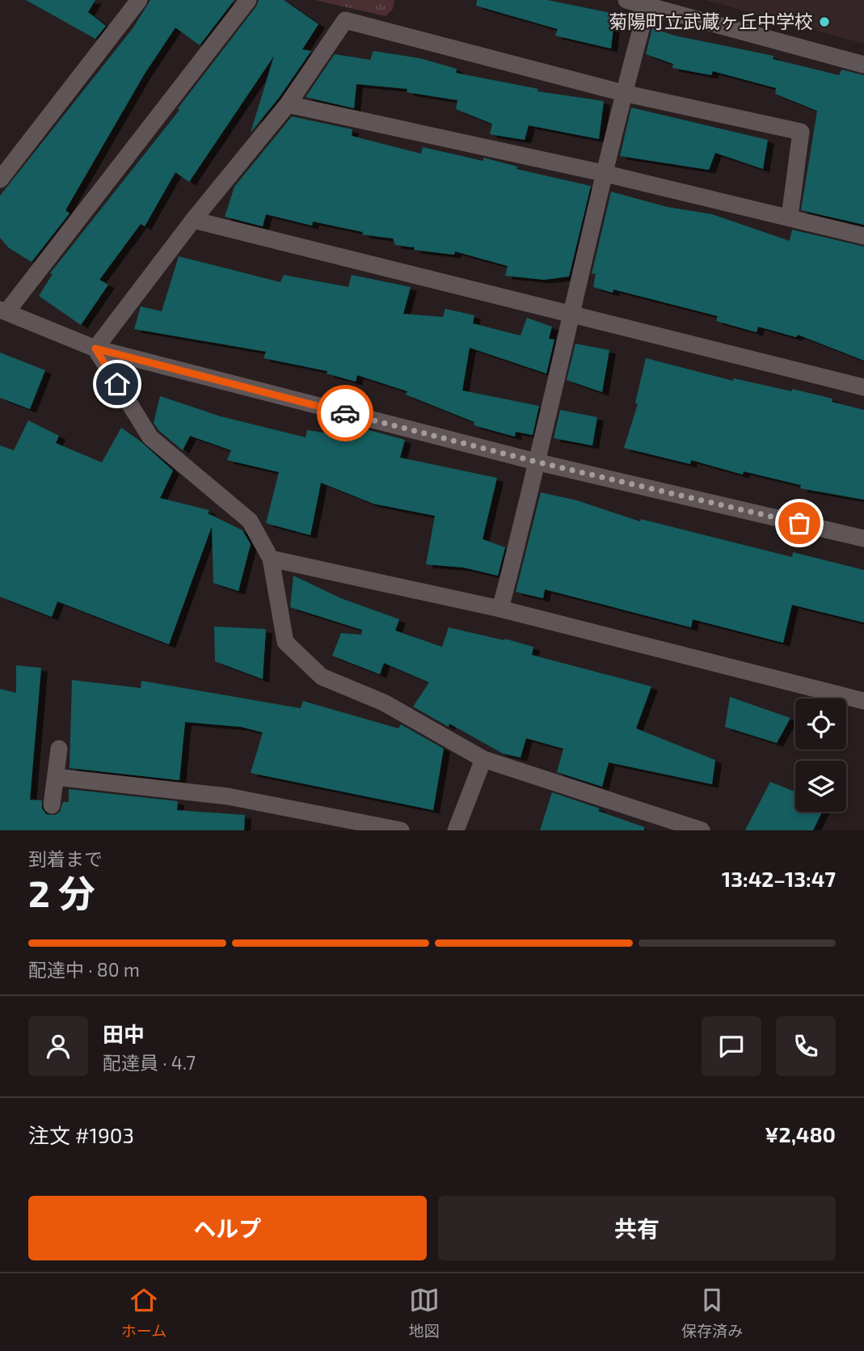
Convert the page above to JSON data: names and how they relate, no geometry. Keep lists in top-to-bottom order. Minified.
{"places":["菊陽町立武蔵ヶ丘中学校"],"page":{"heading":["2 分","到着まで","13:42–13:47"],"panel":["田中","配達員 · 4.7","注文 #1903","¥2,480"],"bar":"配達中 · 80 m","buttons":["ヘルプ","共有"],"tabs":["ホーム","地図","保存済み"]}}
